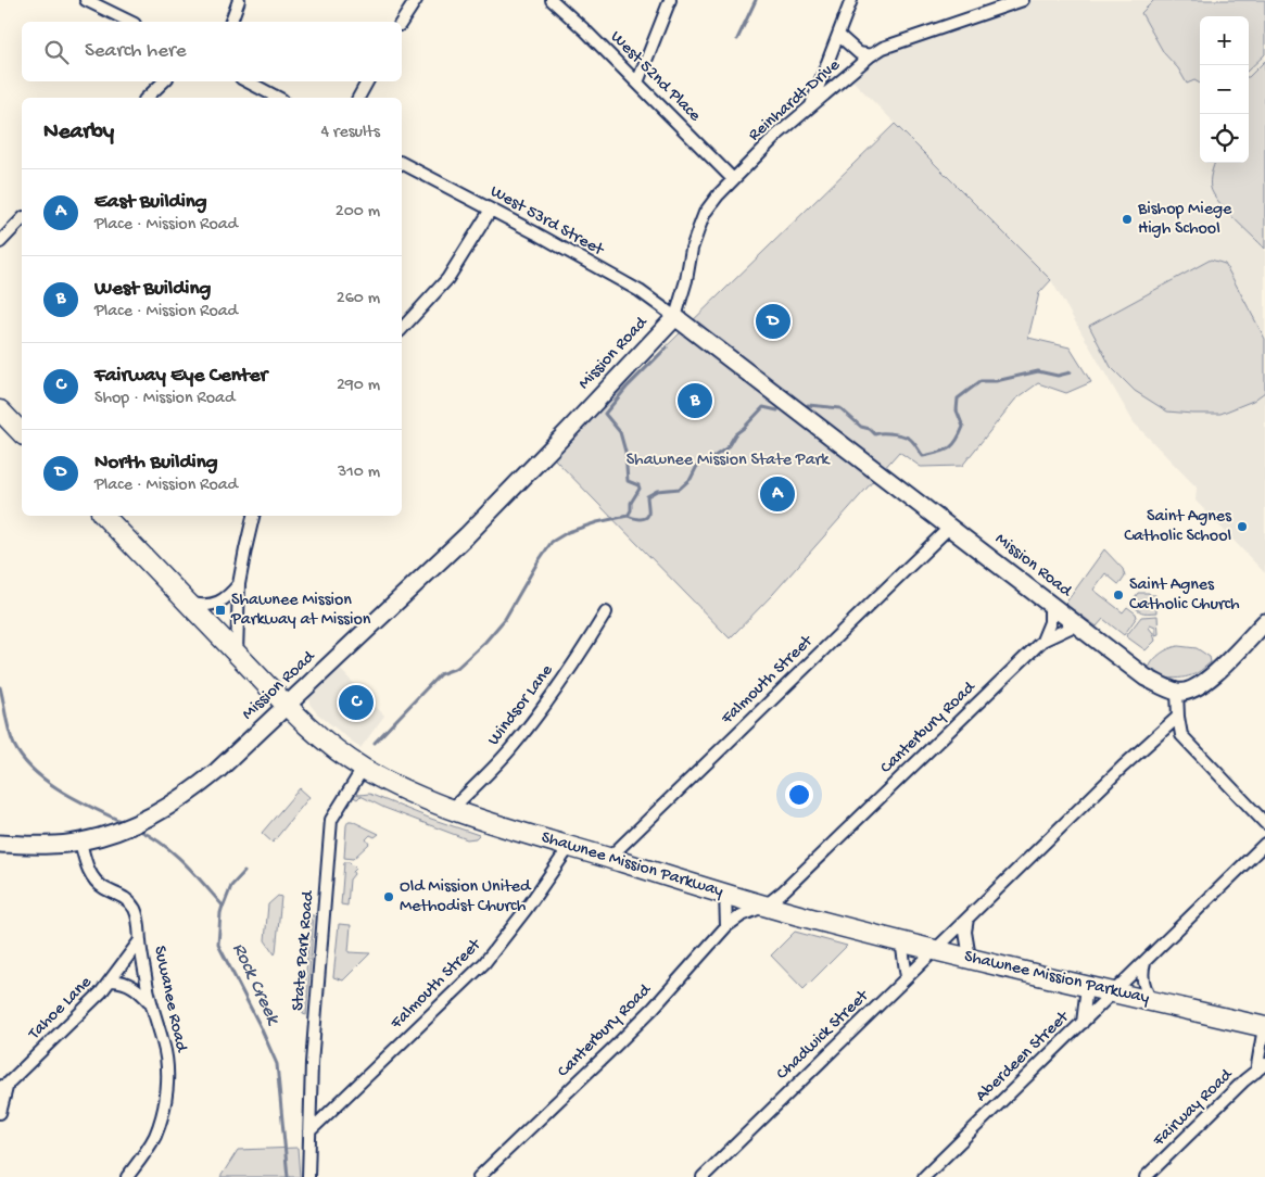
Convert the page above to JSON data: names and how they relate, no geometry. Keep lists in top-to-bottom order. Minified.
{"streets":{"highway":["Shawnee Mission Parkway"],"main road":["Mission Road"],"street":["West 52nd Place","Reinhardt Drive","West 53rd Street","Falmouth Street","Windsor Lane","Canterbury Road","State Park Road","Suwanee Road","Tahoe Lane","Chadwick Street","Aberdeen Street","Fairway Road"]},"crossings":[["West 52nd Place","Reinhardt Drive"],["Reinhardt Drive","West 53rd Street"],["Reinhardt Drive","Mission Road"],["West 53rd Street","Mission Road"],["Mission Road","Falmouth Street"],["Mission Road","Canterbury Road"],["Mission Road","Shawnee Mission Parkway"],["Mission Road","Suwanee Road"],["Falmouth Street","Shawnee Mission Parkway"],["Falmouth Street","State Park Road"],["Windsor Lane","Shawnee Mission Parkway"],["Canterbury Road","Shawnee Mission Parkway"],["Shawnee Mission Parkway","State Park Road"],["Shawnee Mission Parkway","Chadwick Street"],["Shawnee Mission Parkway","Aberdeen Street"],["Suwanee Road","Tahoe Lane"]],"water":["Rock Creek"],"parks":["Shawnee Mission State Park"],"places":{"other":["Bishop Miege High School","Saint Agnes Catholic School","Saint Agnes Catholic Church","Old Mission United Methodist Church"],"transit":["Shawnee Mission Parkway at Mission"]},"page":{"map_buttons":["+","−"],"search":"Search here","heading":["Nearby","4 results"],"list":[{"mark":"A","name":"East Building","note":"Place · Mission Road","value":"200 m"},{"mark":"B","name":"West Building","note":"Place · Mission Road","value":"260 m"},{"mark":"C","name":"Fairway Eye Center","note":"Shop · Mission Road","value":"290 m"},{"mark":"D","name":"North Building","note":"Place · Mission Road","value":"310 m"}],"pins":["D","B","A","C"]}}
